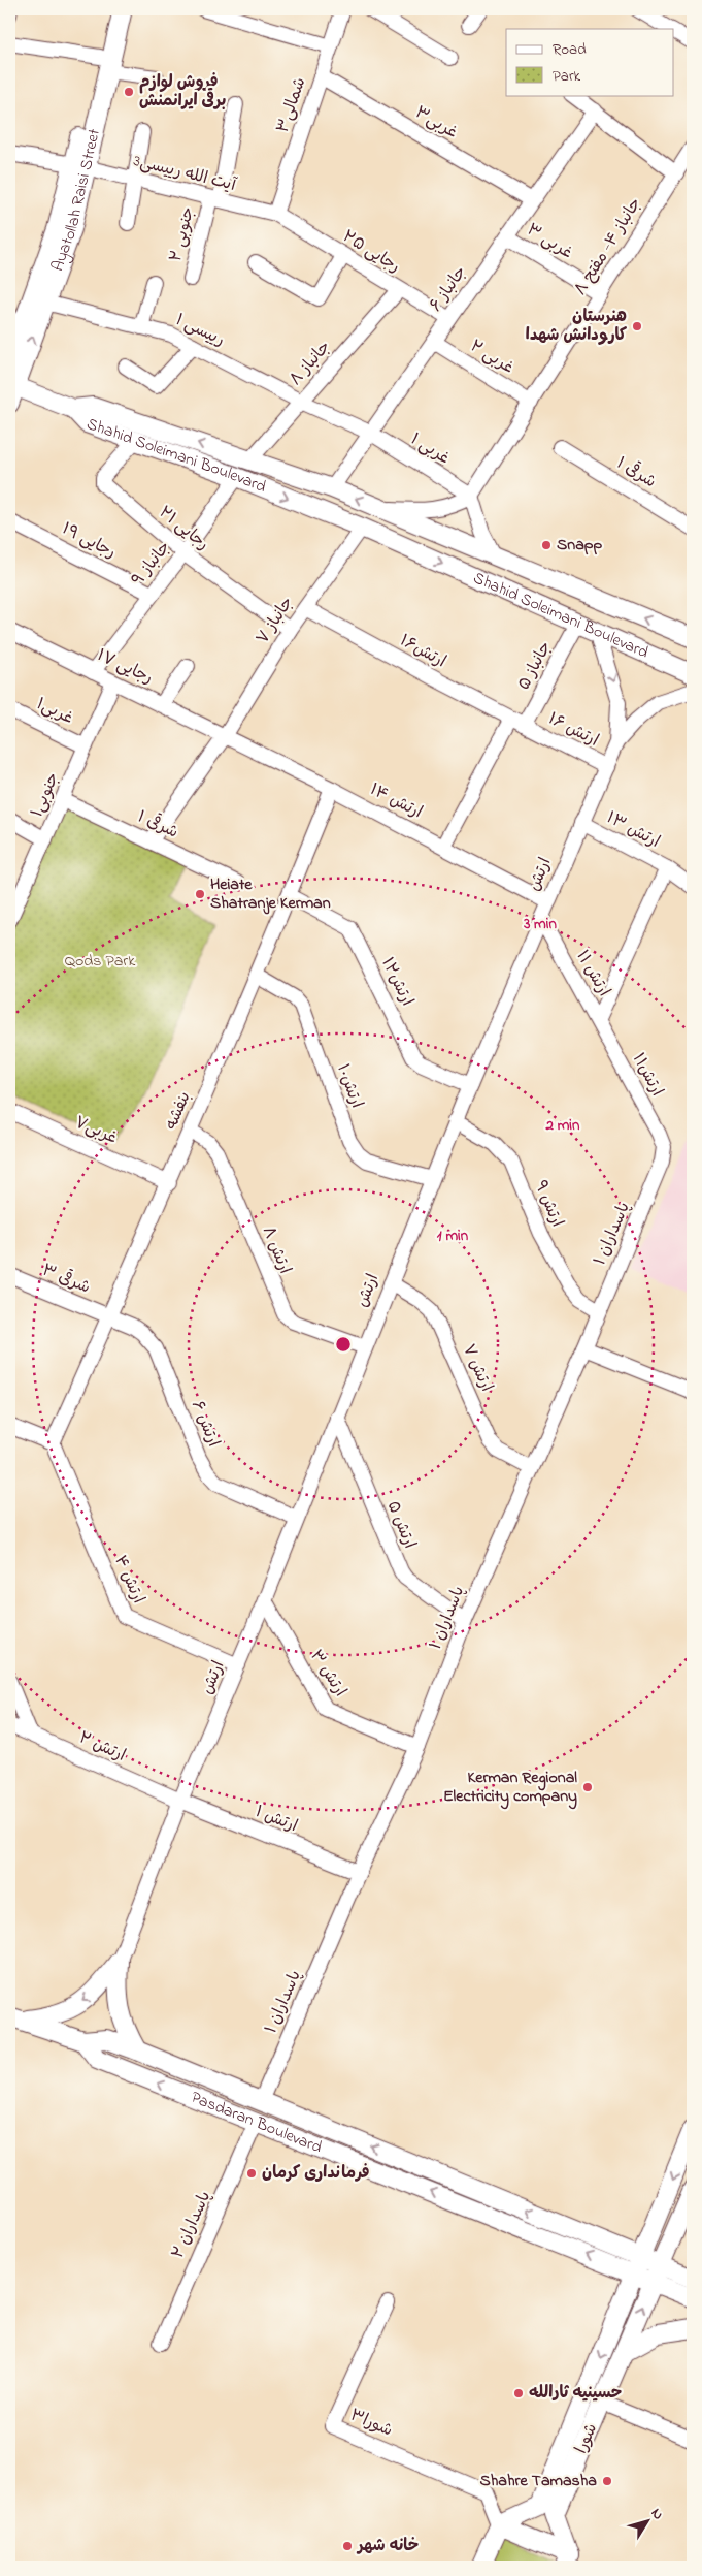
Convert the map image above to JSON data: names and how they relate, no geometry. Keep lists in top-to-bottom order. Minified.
{"streets":{"main road":["Ayatollah Raisi Street","Shahid Soleimani Boulevard","Pasdaran Boulevard","شورا"],"street":["شمالی۳","غربی۳","آیت الله رییسی3","جنوبی ۲","غربی ۳","جانباز ۴- مفتح ۸","رجایی ۲۵","جانباز ۶","رییسی ۱","غربی ۲","جانباز ۸","غربی ۱","شرقی ۱","رجایی ۲۱","رجایی ۱۹","جانباز ۹","جانباز ۷","ارتش۱۶","جانباز ۵","رجایی ۱۷","غربی۱","ارتش ۱۶","جنوبی۱","ارتش ۱۴","ارتش ۱۳","ارتش","ارتش ۱۱","ارتش۱۲","ارتش۱۱","ارتش۱۰","بنفشه","غربی۷","ارتش ۹","پاسداران ۱","ارتش ۸","شرقی ۳","ارتش ۷","ارتش ۶","ارتش ۵","ارتش ۴","ارتش ۳","ارتش ۲","ارتش ۱","پاسداران ۲","شورا۳"]},"crossings":[["شمالی۳","غربی۳"],["شمالی۳","آیت الله رییسی3"],["شمالی۳","رجایی ۲۵"],["غربی۳","جانباز ۶"],["آیت الله رییسی3","Ayatollah Raisi Street"],["آیت الله رییسی3","جنوبی ۲"],["آیت الله رییسی3","رجایی ۲۵"],["Ayatollah Raisi Street","رییسی ۱"],["غربی ۳","جانباز ۴- مفتح ۸"],["غربی ۳","جانباز ۶"],["جانباز ۴- مفتح ۸","غربی ۲"],["جانباز ۴- مفتح ۸","غربی ۱"],["رجایی ۲۵","جانباز ۶"],["رجایی ۲۵","جانباز ۸"],["جانباز ۶","رییسی ۱"],["جانباز ۶","غربی ۲"],["جانباز ۶","غربی ۱"],["جانباز ۶","Shahid Soleimani Boulevard"],["رییسی ۱","جانباز ۸"],["رییسی ۱","غربی ۱"],["جانباز ۸","Shahid Soleimani Boulevard"],["Shahid Soleimani Boulevard","رجایی ۲۱"],["Shahid Soleimani Boulevard","جانباز ۹"],["Shahid Soleimani Boulevard","جانباز ۷"],["Shahid Soleimani Boulevard","جانباز ۵"],["Shahid Soleimani Boulevard","ارتش"],["شرقی ۱","جانباز ۷"],["شرقی ۱","جنوبی۱"],["رجایی ۲۱","جانباز ۹"],["رجایی ۲۱","جانباز ۷"],["رجایی ۱۹","جانباز ۹"],["جانباز ۹","رجایی ۱۷"],["جانباز ۷","ارتش۱۶"],["جانباز ۷","رجایی ۱۷"],["جانباز ۷","ارتش ۱۴"],["ارتش۱۶","جانباز ۵"],["ارتش۱۶","ارتش ۱۶"],["جانباز ۵","ارتش ۱۶"],["جانباز ۵","ارتش ۱۴"],["رجایی ۱۷","جنوبی۱"],["رجایی ۱۷","ارتش ۱۴"],["غربی۱","جنوبی۱"],["ارتش ۱۶","ارتش"],["ارتش ۱۴","ارتش"],["ارتش ۱۴","بنفشه"],["ارتش ۱۳","ارتش"],["ارتش","ارتش ۱۱"],["ارتش","ارتش۱۲"],["ارتش","ارتش۱۰"],["ارتش","ارتش ۹"],["ارتش","ارتش ۸"],["ارتش","ارتش ۷"],["ارتش","ارتش ۶"],["ارتش","ارتش ۵"],["ارتش","ارتش ۴"],["ارتش","ارتش ۳"],["ارتش","ارتش ۲"],["ارتش","ارتش ۱"],["ارتش ۱۱","ارتش۱۱"],["ارتش۱۲","بنفشه"],["ارتش۱۱","پاسداران ۱"],["ارتش۱۰","بنفشه"],["بنفشه","غربی۷"],["بنفشه","ارتش ۸"],["بنفشه","شرقی ۳"],["بنفشه","ارتش ۶"],["بنفشه","ارتش ۴"],["ارتش ۹","پاسداران ۱"],["پاسداران ۱","ارتش ۷"],["پاسداران ۱","ارتش ۵"],["پاسداران ۱","ارتش ۳"],["پاسداران ۱","ارتش ۱"],["پاسداران ۱","Pasdaran Boulevard"],["شرقی ۳","ارتش ۶"],["ارتش ۲","ارتش ۱"],["Pasdaran Boulevard","پاسداران ۲"],["Pasdaran Boulevard","شورا"],["شورا۳","شورا"]],"one_way":["Pasdaran Boulevard"],"parks":["Qods Park"],"places":["فروش لوازم برقی ایرانمنش","هنرستان کارودانش شهدا","Snapp","Heiate Shatranje Kerman","Kerman Regional Electricity company","فرمانداری کرمان","حسینیه ثارالله","Shahre Tamasha","خانه شهر"],"legend":["Road","Park"],"north":"top right","rings":["3 min","2 min","1 min"]}
